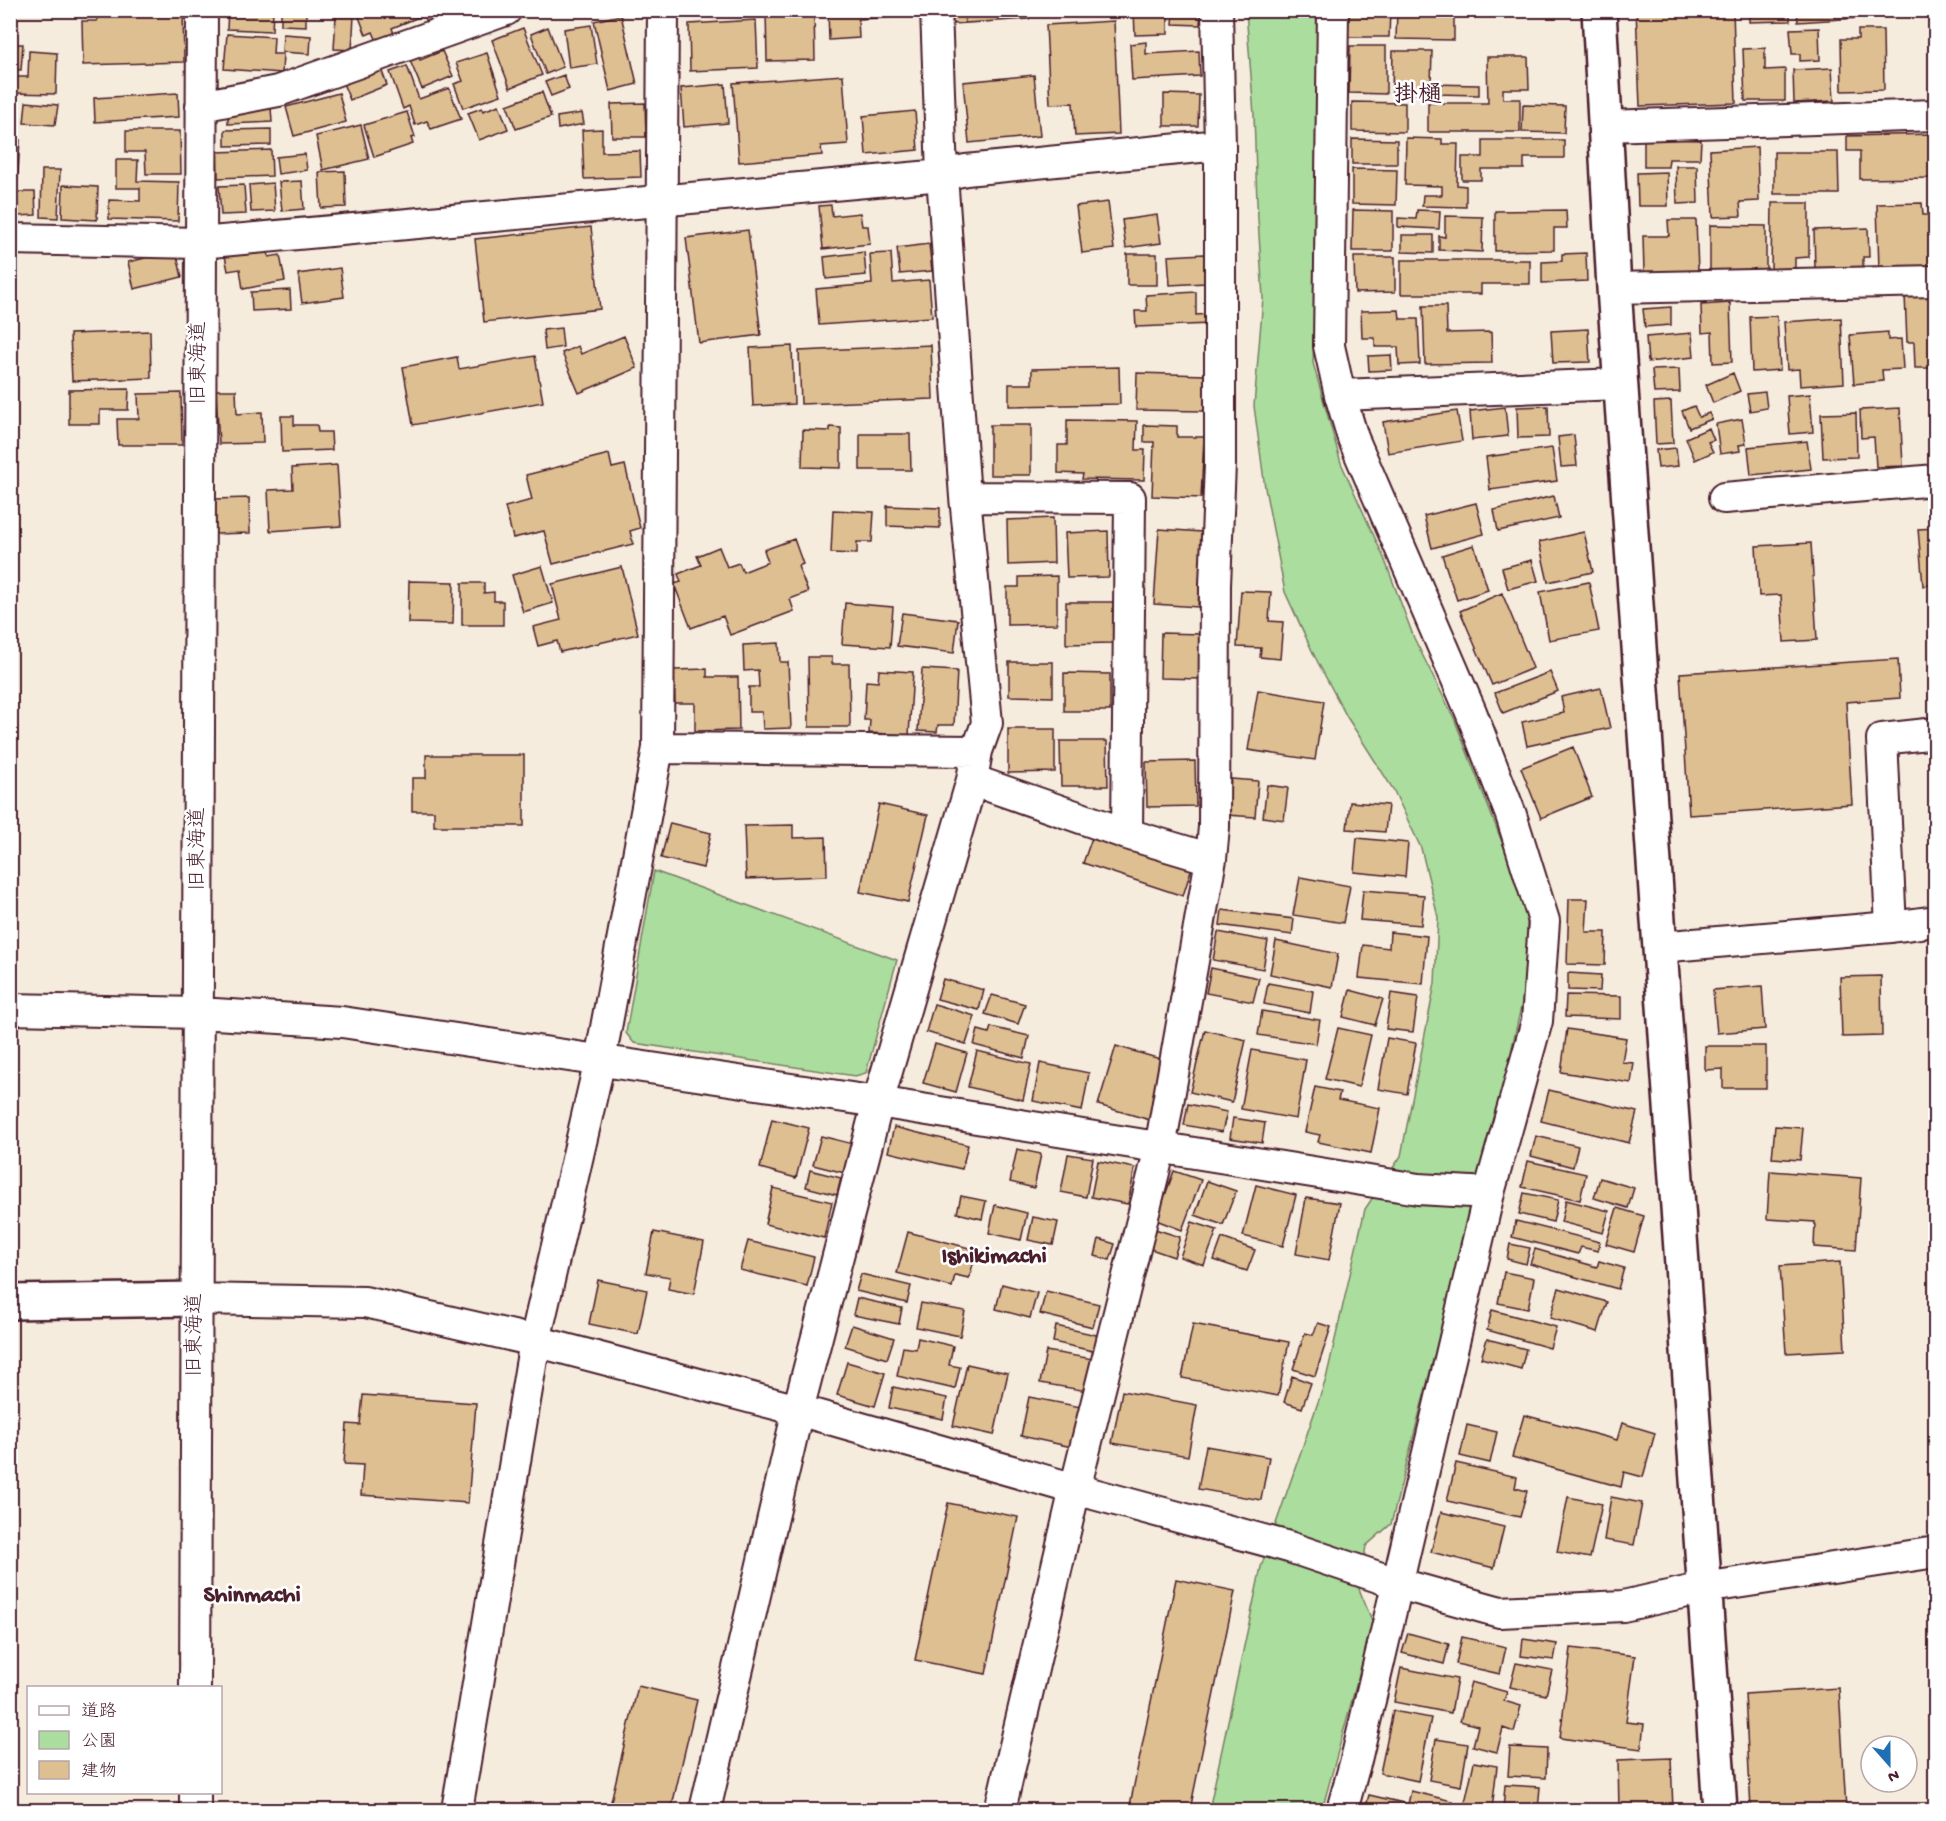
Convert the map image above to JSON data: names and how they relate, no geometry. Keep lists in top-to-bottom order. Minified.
{"streets":{"street":["旧東海道"]},"districts":["掛樋","Ishikimachi","Shinmachi"],"legend":["道路","公園","建物"],"north":"bottom"}
